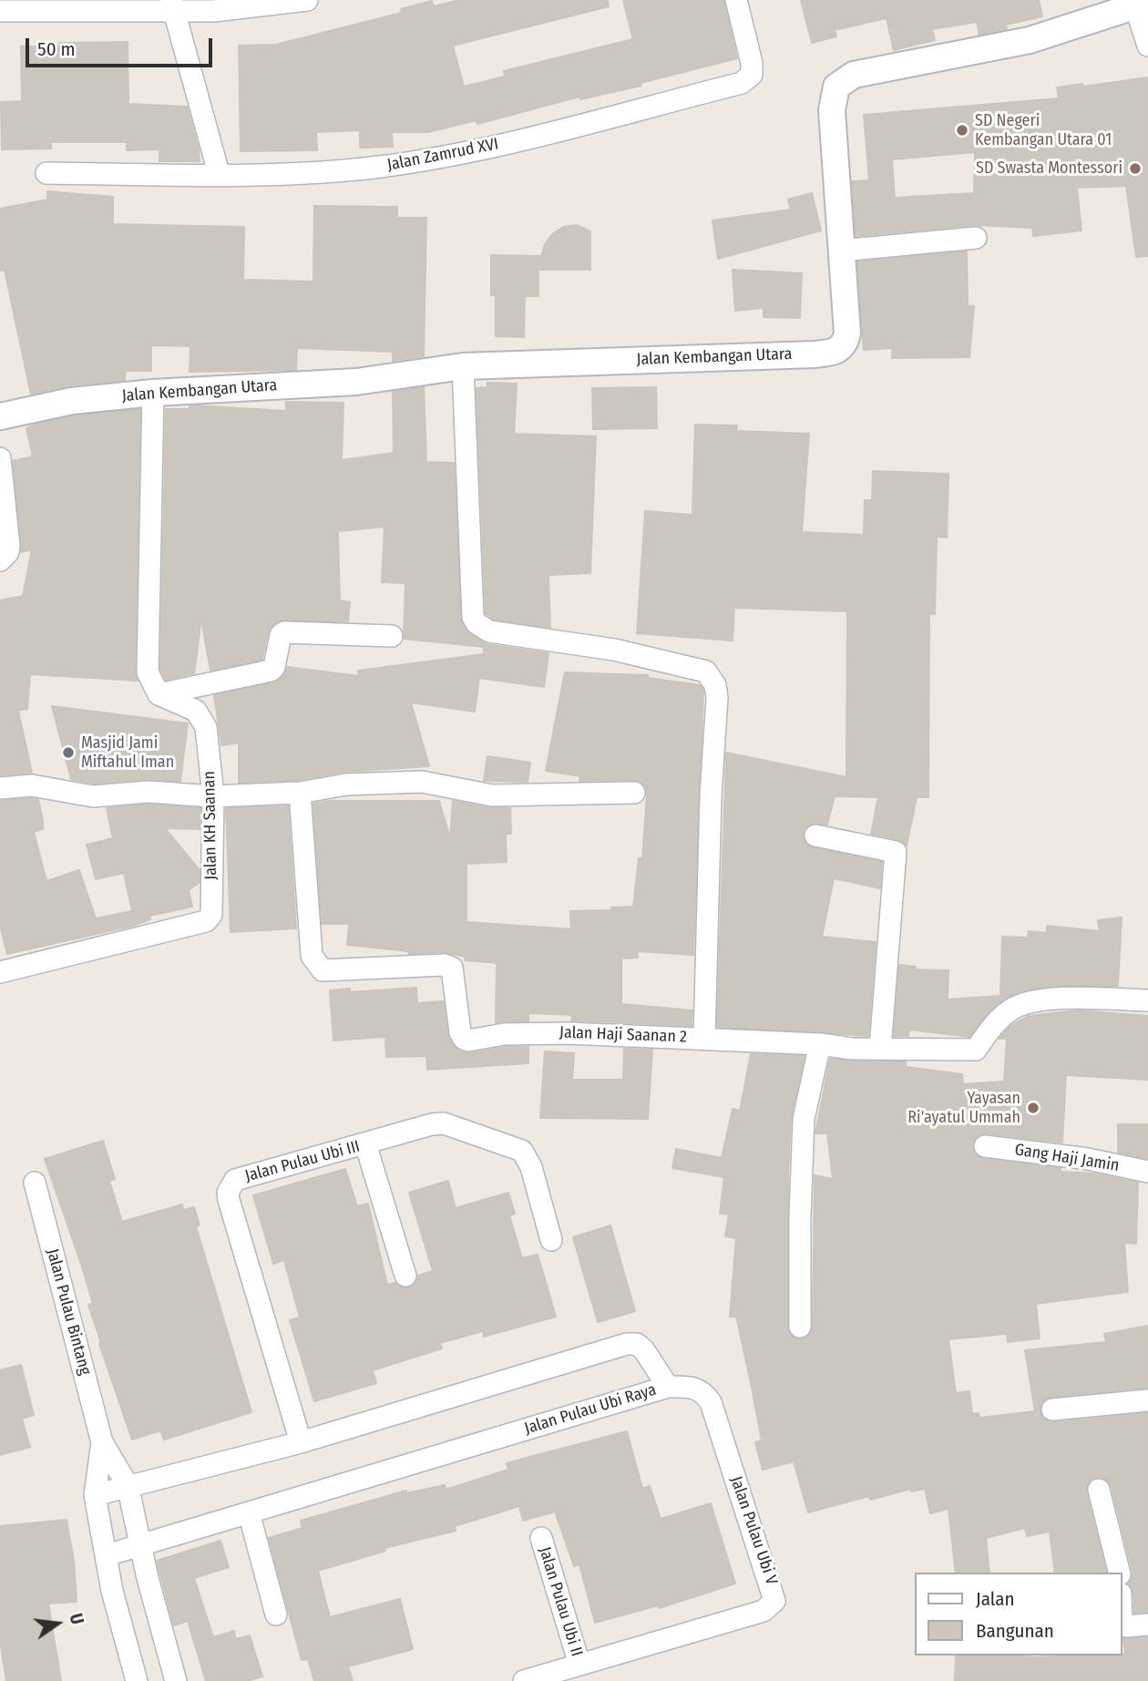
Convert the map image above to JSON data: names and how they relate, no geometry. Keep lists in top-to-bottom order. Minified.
{"streets":{"street":["Jalan Zamrud XVI","Jalan Kembangan Utara","Jalan KH Saanan","Jalan Haji Saanan 2","Gang Haji Jamin","Jalan Pulau Ubi III","Jalan Pulau Bintang","Jalan Pulau Ubi Raya","Jalan Pulau Ubi V","Jalan Pulau Ubi II"]},"crossings":[["Jalan Pulau Ubi III","Jalan Pulau Ubi Raya"],["Jalan Pulau Bintang","Jalan Pulau Ubi Raya"],["Jalan Pulau Ubi Raya","Jalan Pulau Ubi V"],["Jalan Pulau Ubi V","Jalan Pulau Ubi II"]],"places":["SD Negeri Kembangan Utara 01","SD Swasta Montessori","Masjid Jami Miftahul Iman","Yayasan Ri'ayatul Ummah"],"legend":["Jalan","Bangunan"],"scale_bar":"50 m","north":"right"}
